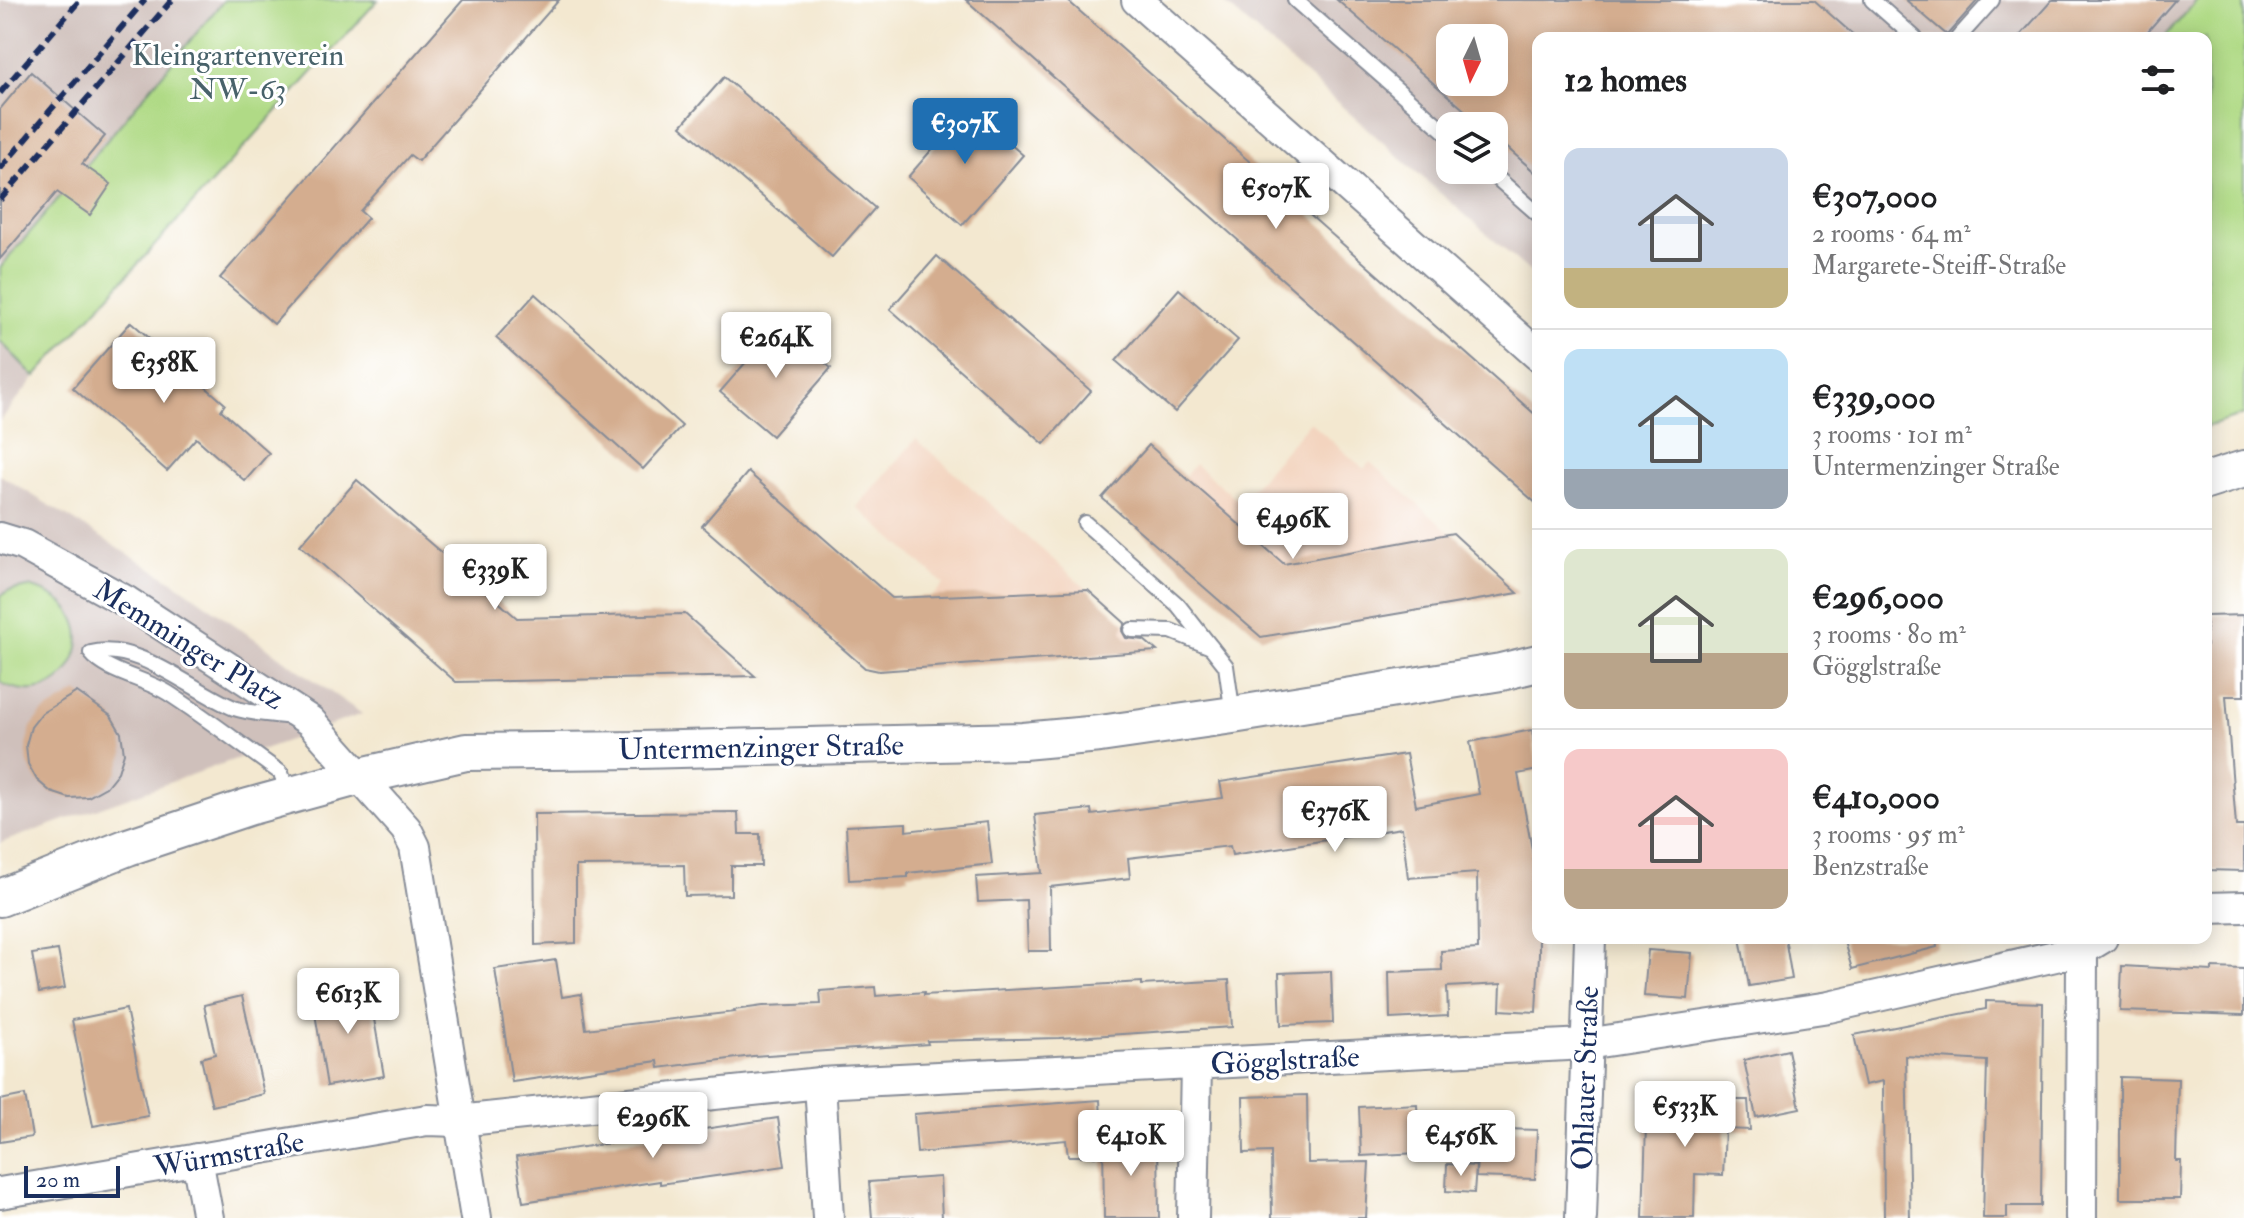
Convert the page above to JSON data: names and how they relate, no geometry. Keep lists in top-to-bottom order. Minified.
{"streets":{"street":["Memminger Platz","Untermenzinger Straße","Gögglstraße","Ohlauer Straße","Würmstraße"]},"crossings":[["Memminger Platz","Untermenzinger Straße"],["Memminger Platz","Gögglstraße"],["Memminger Platz","Würmstraße"],["Gögglstraße","Ohlauer Straße"],["Gögglstraße","Würmstraße"]],"parks":["Kleingartenverein NW-63"],"scale_bar":"20 m","north":"bottom","page":{"heading":"12 homes","price":["€307K","€507K","€264K","€358K","€496K","€339K","€376K","€613K","€533K","€296K","€410K","€456K"],"list":[{"name":"€307,000","note":"2 rooms · 64 m² · Margarete-Steiff-Straße"},{"name":"€339,000","note":"3 rooms · 101 m² · Untermenzinger Straße"},{"name":"€296,000","note":"3 rooms · 80 m² · Gögglstraße"},{"name":"€410,000","note":"3 rooms · 95 m² · Benzstraße"}],"scale":"20 m"}}
